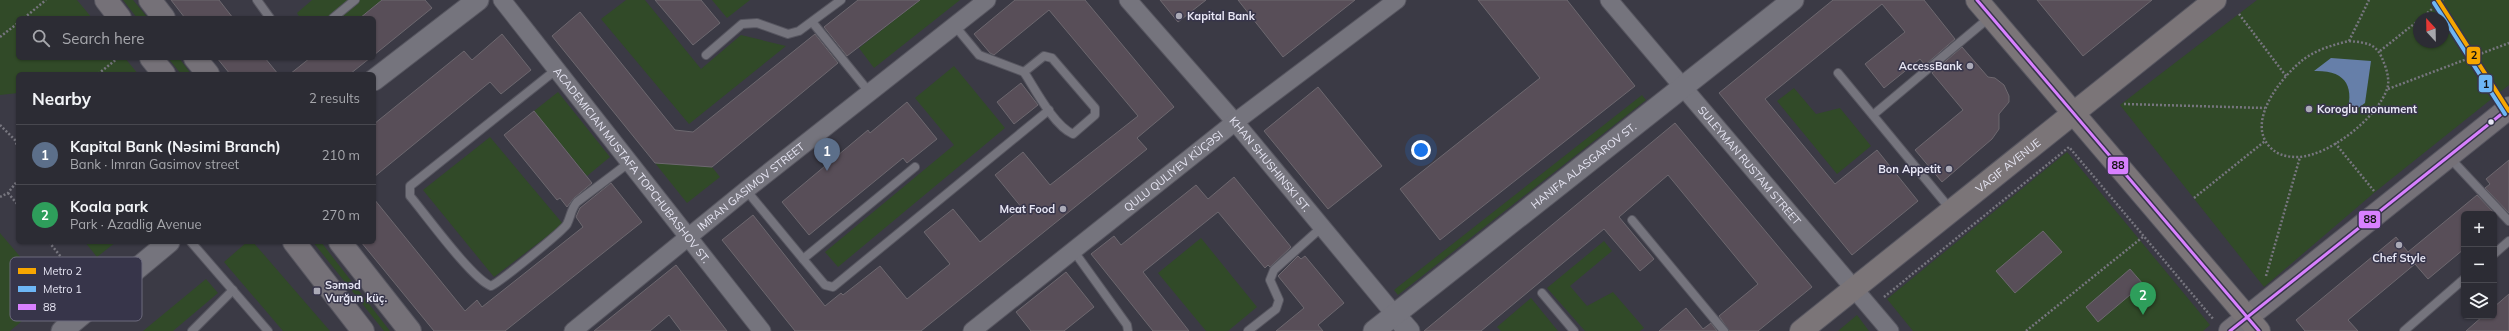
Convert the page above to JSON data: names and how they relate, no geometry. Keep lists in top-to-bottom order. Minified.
{"streets":{"main road":["VAGIF AVENUE"],"street":["KHAN SHUSHINSKI ST.","ACADEMICIAN MUSTAFA TOPCHUBASHOV ST.","HANIFA ALASGAROV ST.","SULEYMAN RUSTAM STREET","QULU QULIYEV KÜÇƏSI","IMRAN GASIMOV STREET"]},"crossings":[["KHAN SHUSHINSKI ST.","HANIFA ALASGAROV ST."],["KHAN SHUSHINSKI ST.","QULU QULIYEV KÜÇƏSI"],["ACADEMICIAN MUSTAFA TOPCHUBASHOV ST.","IMRAN GASIMOV STREET"],["VAGIF AVENUE","SULEYMAN RUSTAM STREET"],["HANIFA ALASGAROV ST.","SULEYMAN RUSTAM STREET"]],"places":{"other":["Kapital Bank","AccessBank","Koroglu monument","Bon Appetit","Meat Food","Chef Style"],"transit":["Səməd Vurğun küç."]},"lines":["metro line 2","transit line 88","metro line 1"],"legend":["Metro 2","Metro 1","88"],"north":"top","page":{"search":"Search here","heading":["Nearby","2 results"],"list":[{"mark":"1","name":"Kapital Bank (Nəsimi Branch)","note":"Bank · Imran Gasimov street","value":"210 m"},{"mark":"2","name":"Koala park","note":"Park · Azadlig Avenue","value":"270 m"}],"pins":["1","2"],"map_buttons":["+","−"]}}
